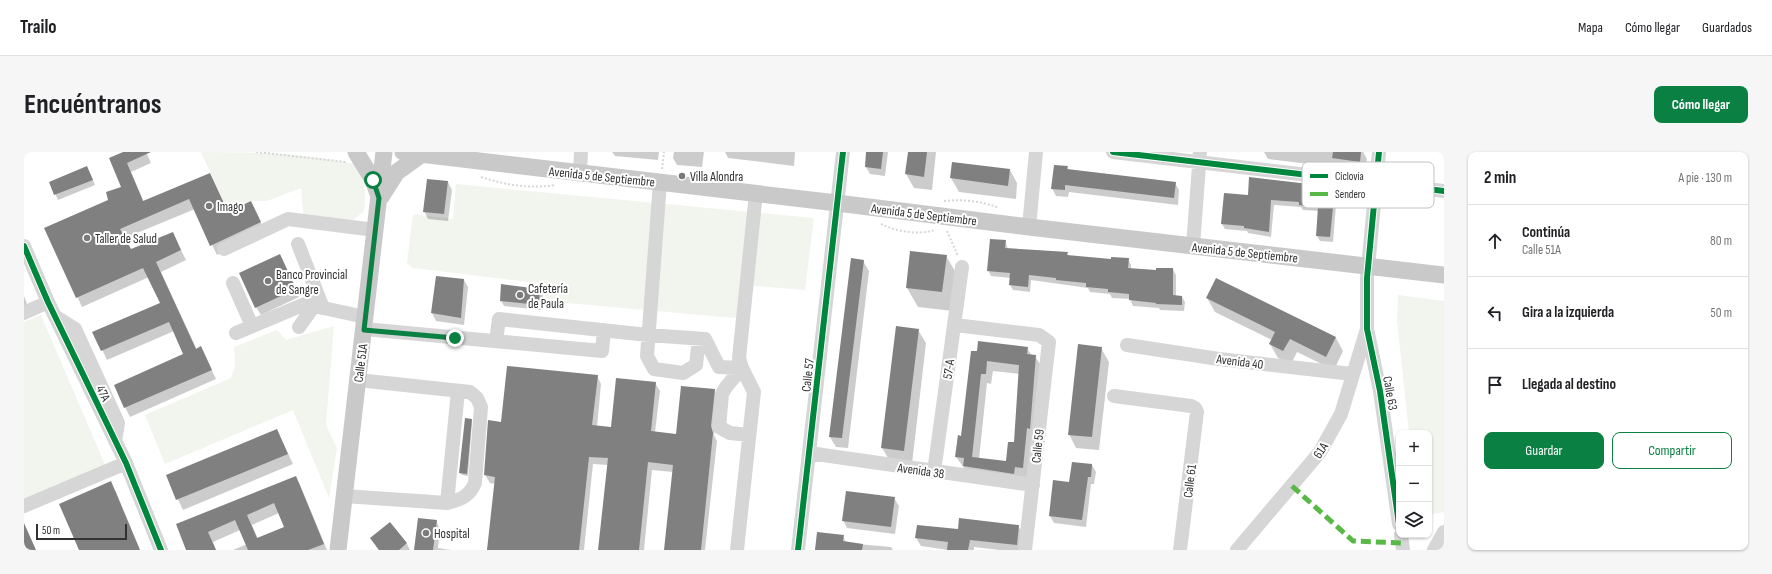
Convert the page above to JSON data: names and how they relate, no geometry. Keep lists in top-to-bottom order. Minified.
{"streets":{"main road":["Avenida 5 de Septiembre","Calle 51A"],"street":["Avenida 40","57-A","Calle 57","47A","Calle 63","Calle 59","61A","Avenida 38","Calle 61"]},"crossings":[["Avenida 5 de Septiembre","Calle 57"],["Avenida 5 de Septiembre","Calle 63"],["Avenida 40","61A"],["57-A","Calle 59"],["57-A","Avenida 38"],["Calle 57","Avenida 38"],["Calle 63","61A"],["Calle 59","Avenida 38"]],"places":["Villa Alondra","Imago","Taller de Salud","Banco Provincial de Sangre","Cafetería de Paula","Hospital"],"legend":["Ciclovía","Sendero"],"scale_bar":"50 m","page":{"header":"Trailo","nav":["Mapa","Cómo llegar","Guardados"],"buttons":["Cómo llegar",["Guardar","Compartir"]],"title":"Encuéntranos","heading":["2 min","A pie · 130 m"],"list":[["Continúa","Calle 51A","80 m"],["Gira a la izquierda","50 m"],"Llegada al destino"],"map_buttons":["+","−"],"scale":"50 m"}}
